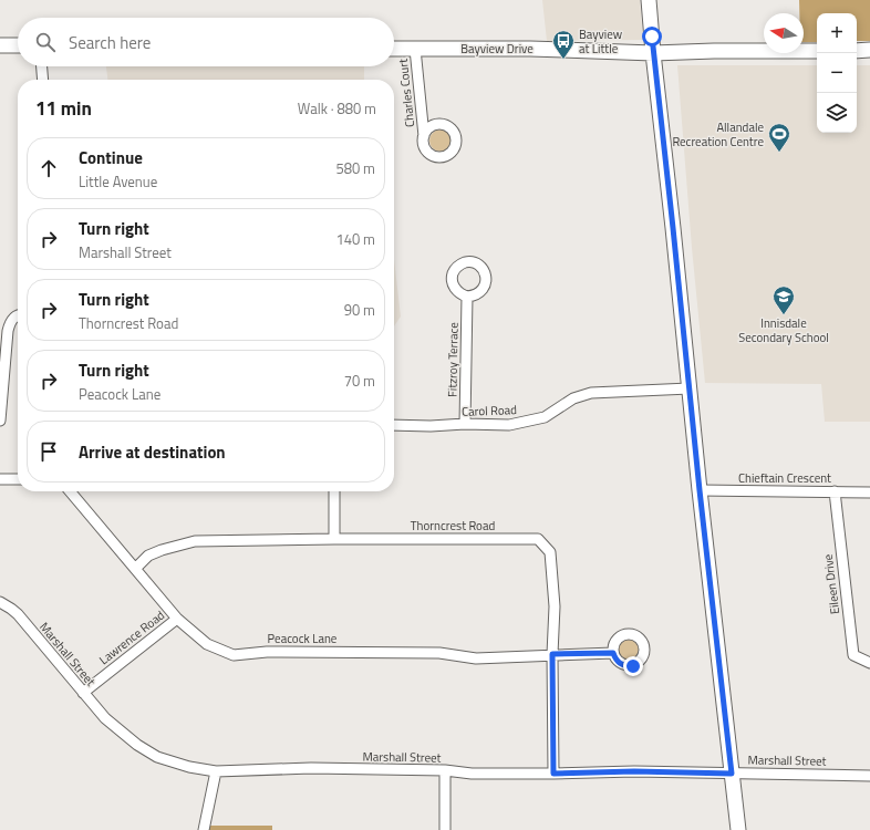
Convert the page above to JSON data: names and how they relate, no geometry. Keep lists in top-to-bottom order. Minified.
{"streets":{"street":["Bayview Drive","Charles Court","Fitzroy Terrace","Carol Road","Chieftain Crescent","Thorncrest Road","Eileen Drive","Lawrence Road","Peacock Lane","Marshall Street"]},"crossings":[["Bayview Drive","Charles Court"],["Fitzroy Terrace","Carol Road"],["Chieftain Crescent","Eileen Drive"],["Thorncrest Road","Peacock Lane"],["Thorncrest Road","Marshall Street"],["Lawrence Road","Peacock Lane"],["Lawrence Road","Marshall Street"]],"places":{"bus stop":["Bayview at Little"],"sports":["Allandale Recreation Centre"],"school or university":["Innisdale Secondary School"]},"north":"left","page":{"map_buttons":["+","−"],"search":"Search here","heading":["11 min","Walk · 880 m"],"list":[["Continue","Little Avenue","580 m"],["Turn right","Marshall Street","140 m"],["Turn right","Thorncrest Road","90 m"],["Turn right","Peacock Lane","70 m"],"Arrive at destination"]}}
